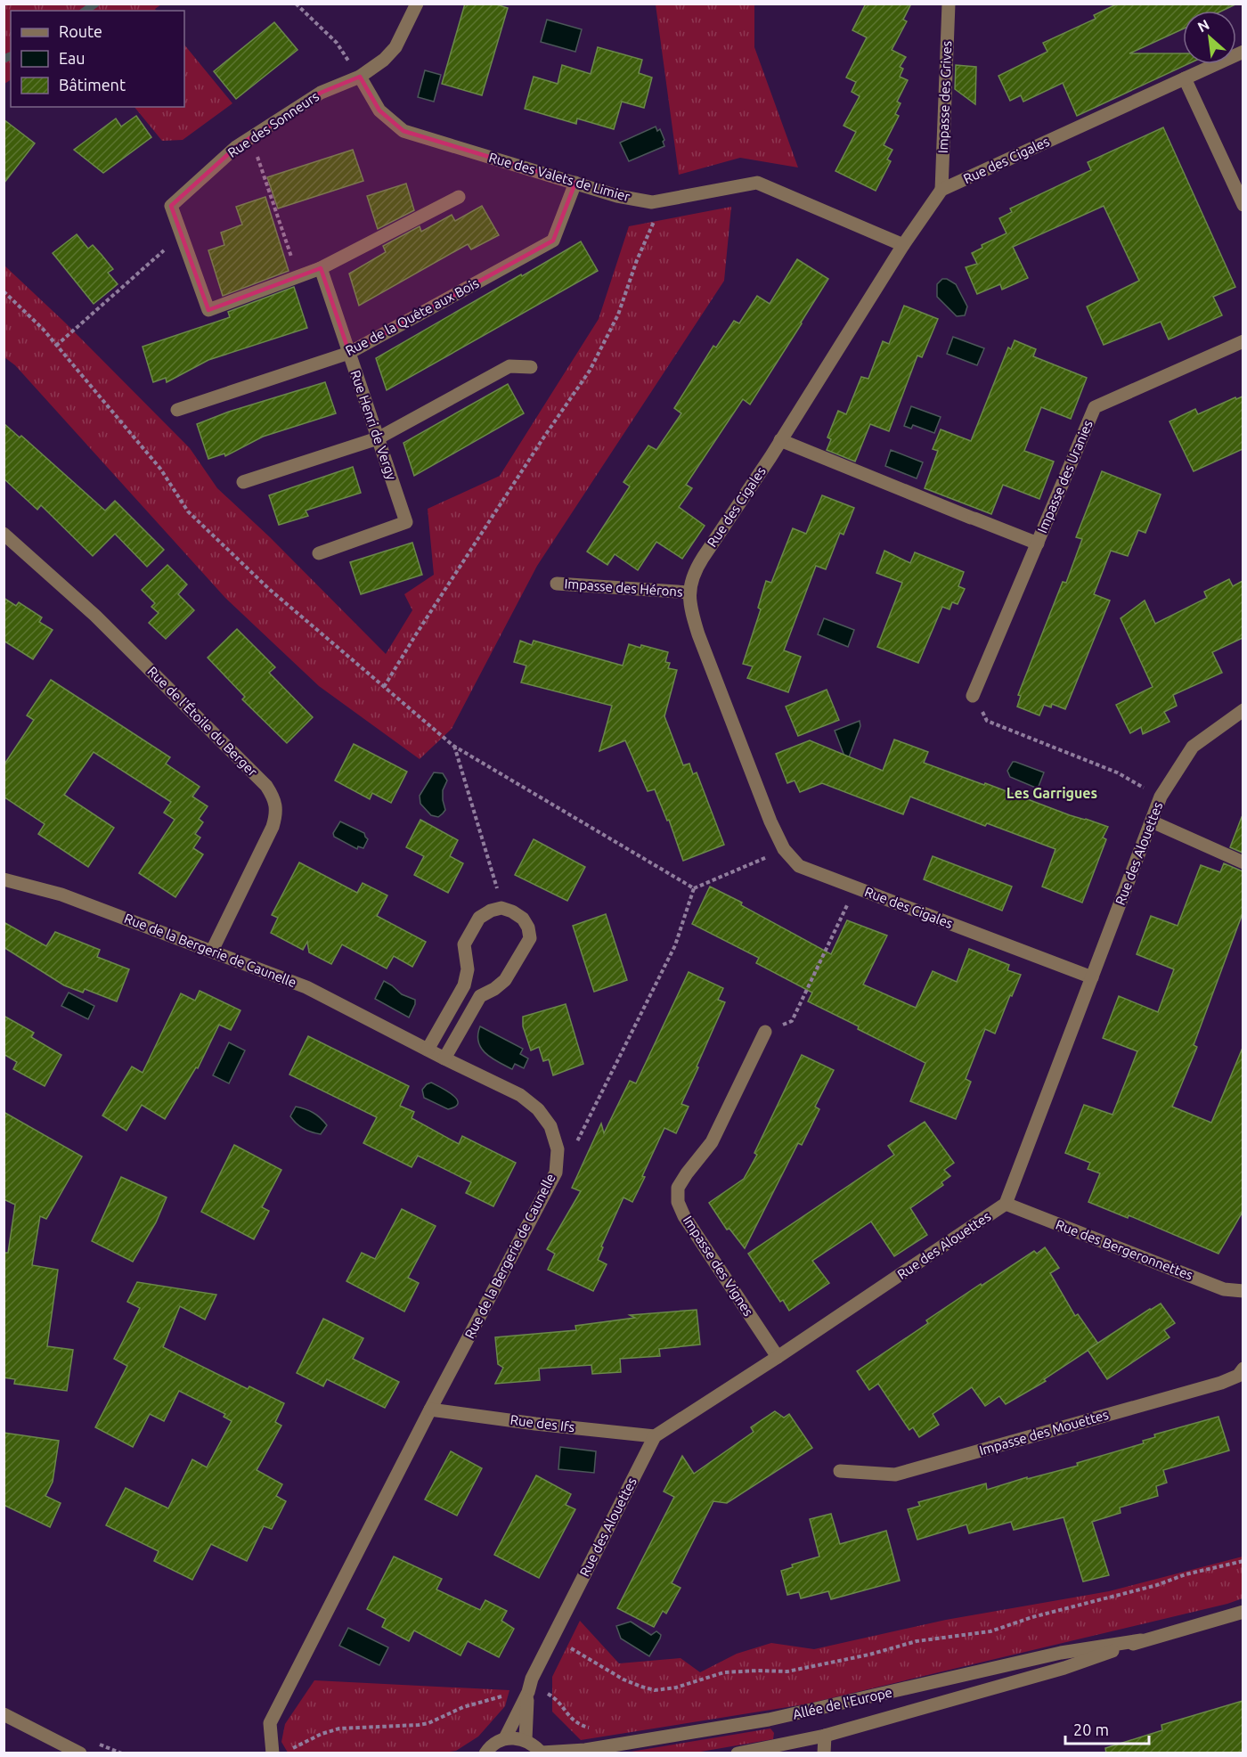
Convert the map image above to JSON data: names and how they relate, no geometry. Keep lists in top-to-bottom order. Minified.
{"streets":{"street":["Impasse des Grives","Rue des Sonneurs","Rue des Cigales","Rue des Valets de Limier","Rue de la Quête aux Bois","Rue Henri de Vergy","Impasse des Uranies","Impasse des Hérons","Rue de l'Étoile du Berger","Rue des Alouettes","Rue de la Bergerie de Caunelle","Rue des Bergeronnettes","Impasse des Vignes","Rue des Ifs","Impasse des Mouettes","Allée de l'Europe"]},"crossings":[["Impasse des Grives","Rue des Cigales"],["Rue des Sonneurs","Rue des Valets de Limier"],["Rue des Cigales","Rue des Valets de Limier"],["Rue des Cigales","Impasse des Hérons"],["Rue des Cigales","Rue des Alouettes"],["Rue des Valets de Limier","Rue de la Quête aux Bois"],["Rue de la Quête aux Bois","Rue Henri de Vergy"],["Rue de l'Étoile du Berger","Rue de la Bergerie de Caunelle"],["Rue des Alouettes","Rue des Bergeronnettes"],["Rue des Alouettes","Impasse des Vignes"],["Rue des Alouettes","Rue des Ifs"],["Rue de la Bergerie de Caunelle","Rue des Ifs"]],"districts":["Les Garrigues"],"legend":["Route","Eau","Bâtiment"],"scale_bar":"20 m","north":"top left"}
